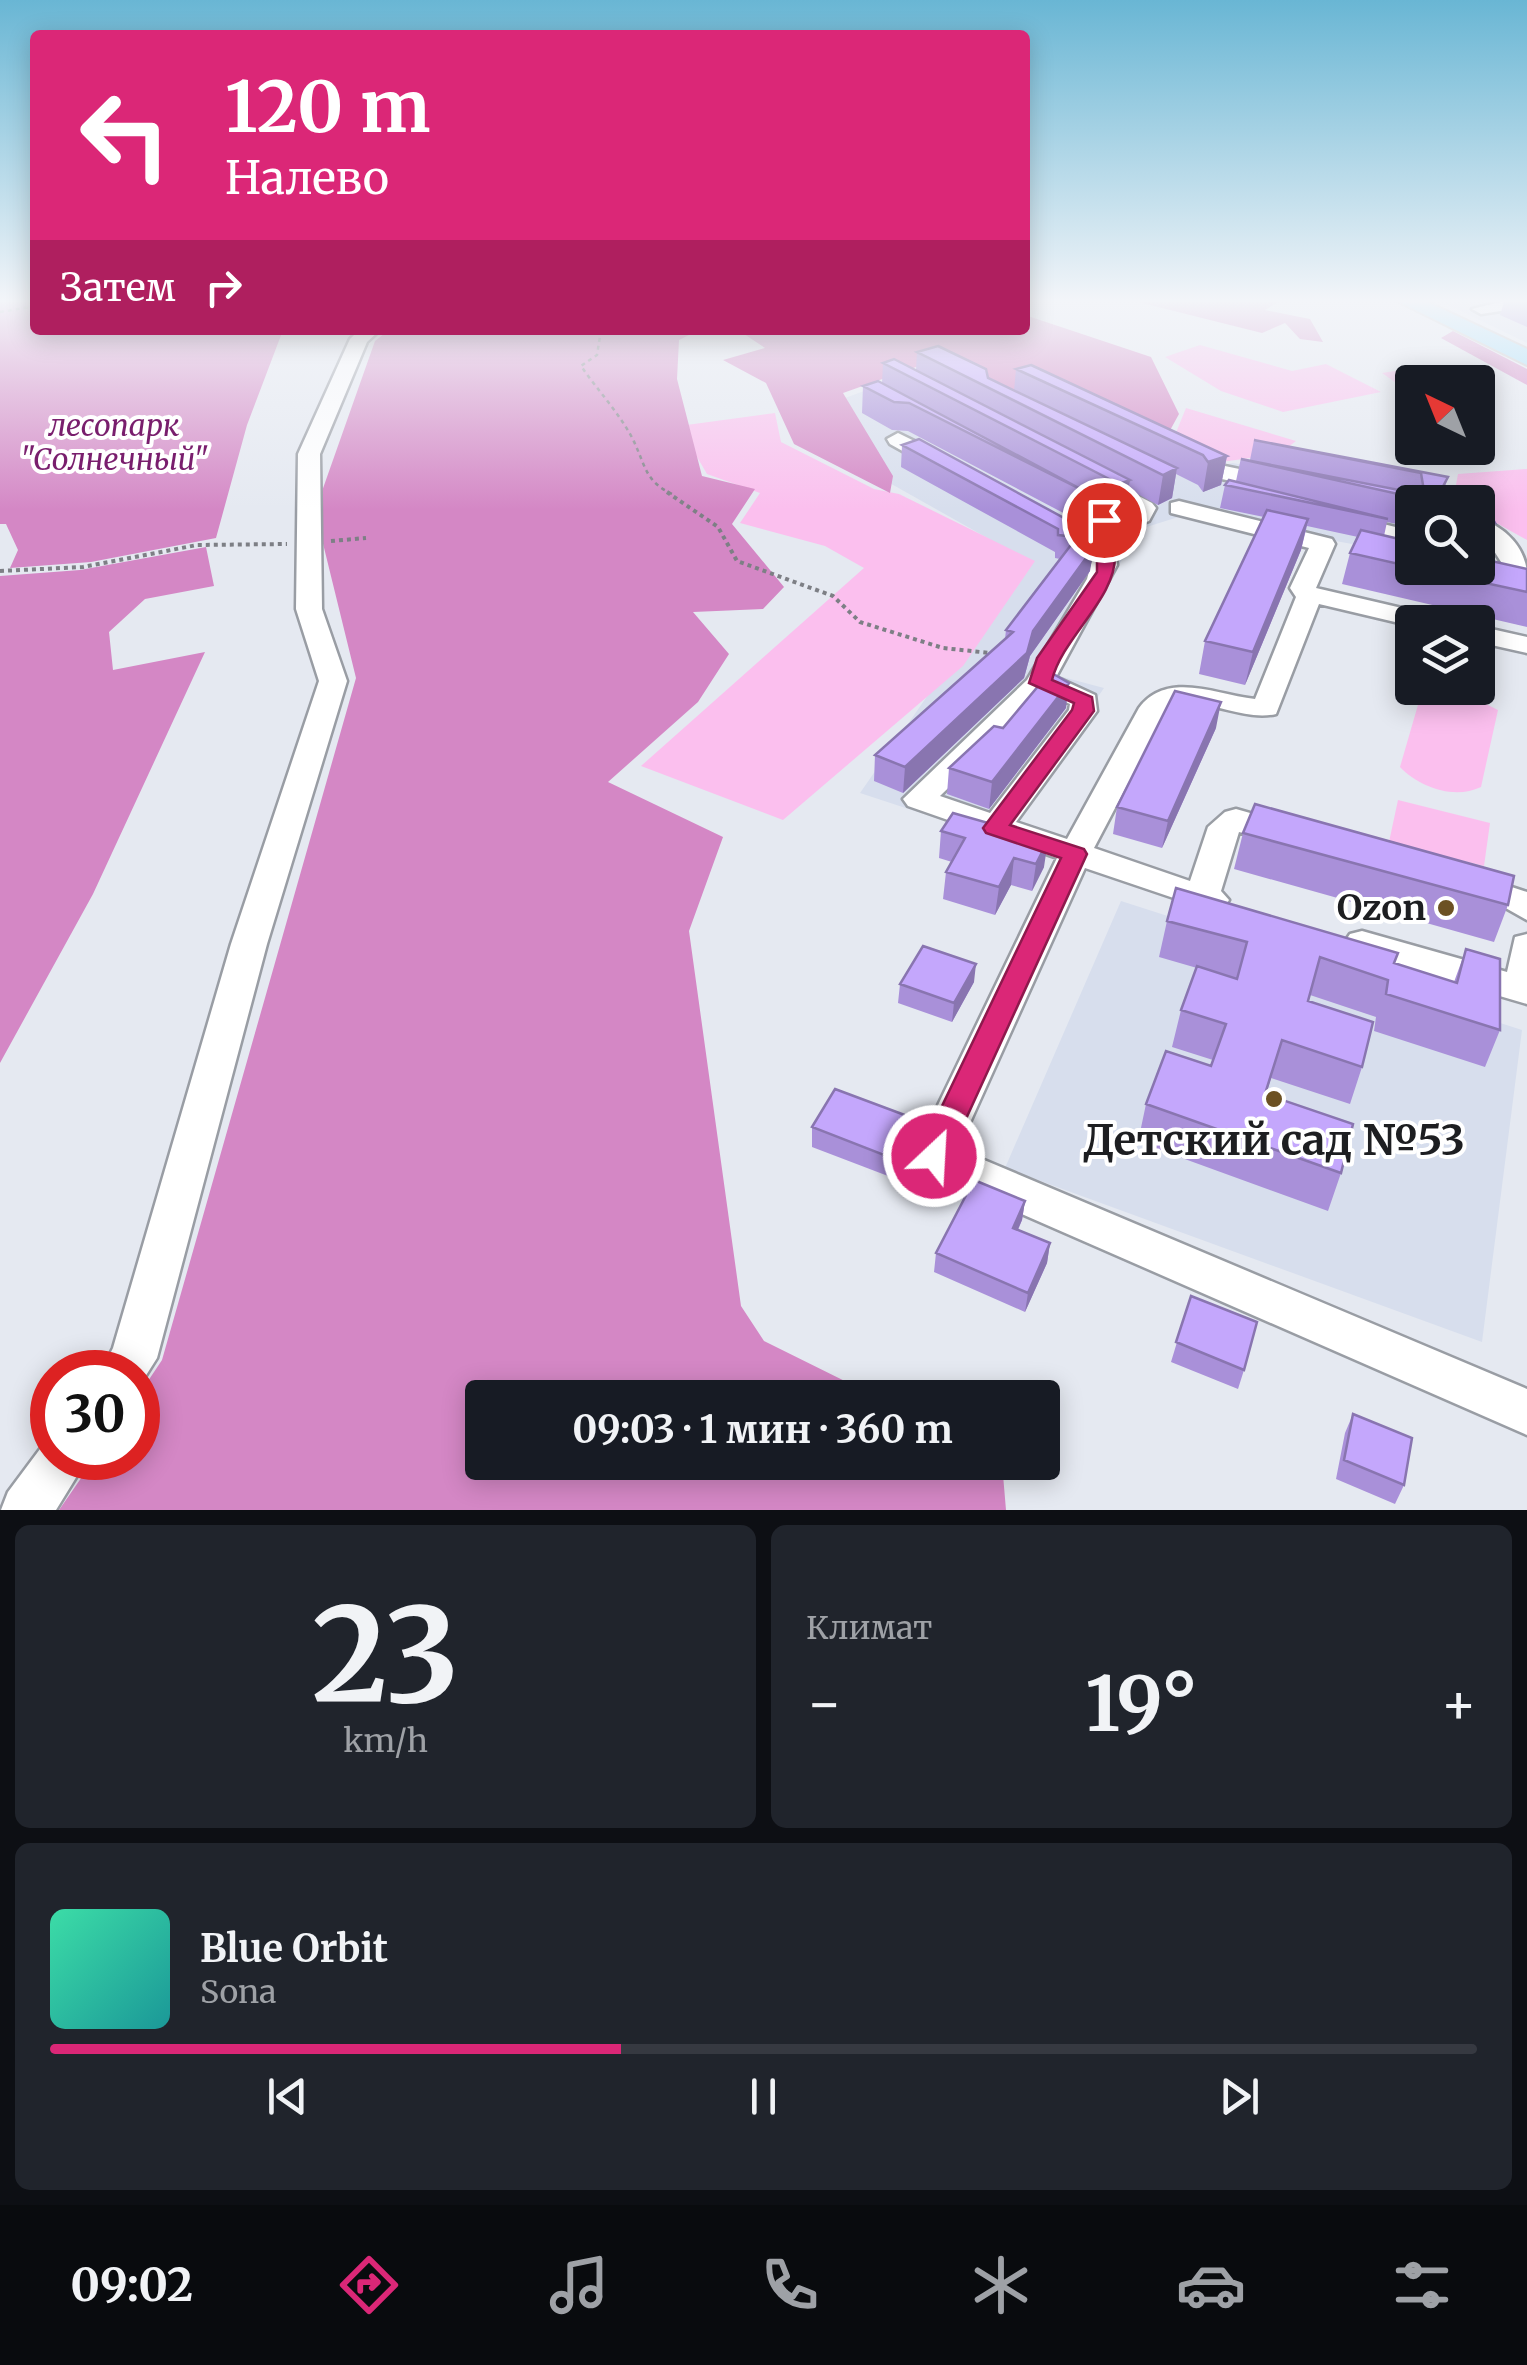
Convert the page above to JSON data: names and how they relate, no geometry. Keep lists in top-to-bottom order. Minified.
{"parks":["лесопарк \"Солнечный\""],"places":["Ozon","Детский сад №53"],"north":"top left","page":{"turn":["120 m","Налево"],"then":"Затем","limit":"30","trip":"09:03 · 1 мин · 360 m","tile":[["23","km/h"],"Климат"],"heat":["−","19°","+"],"song":["Blue Orbit","Sona"],"tabs":"09:02"}}
